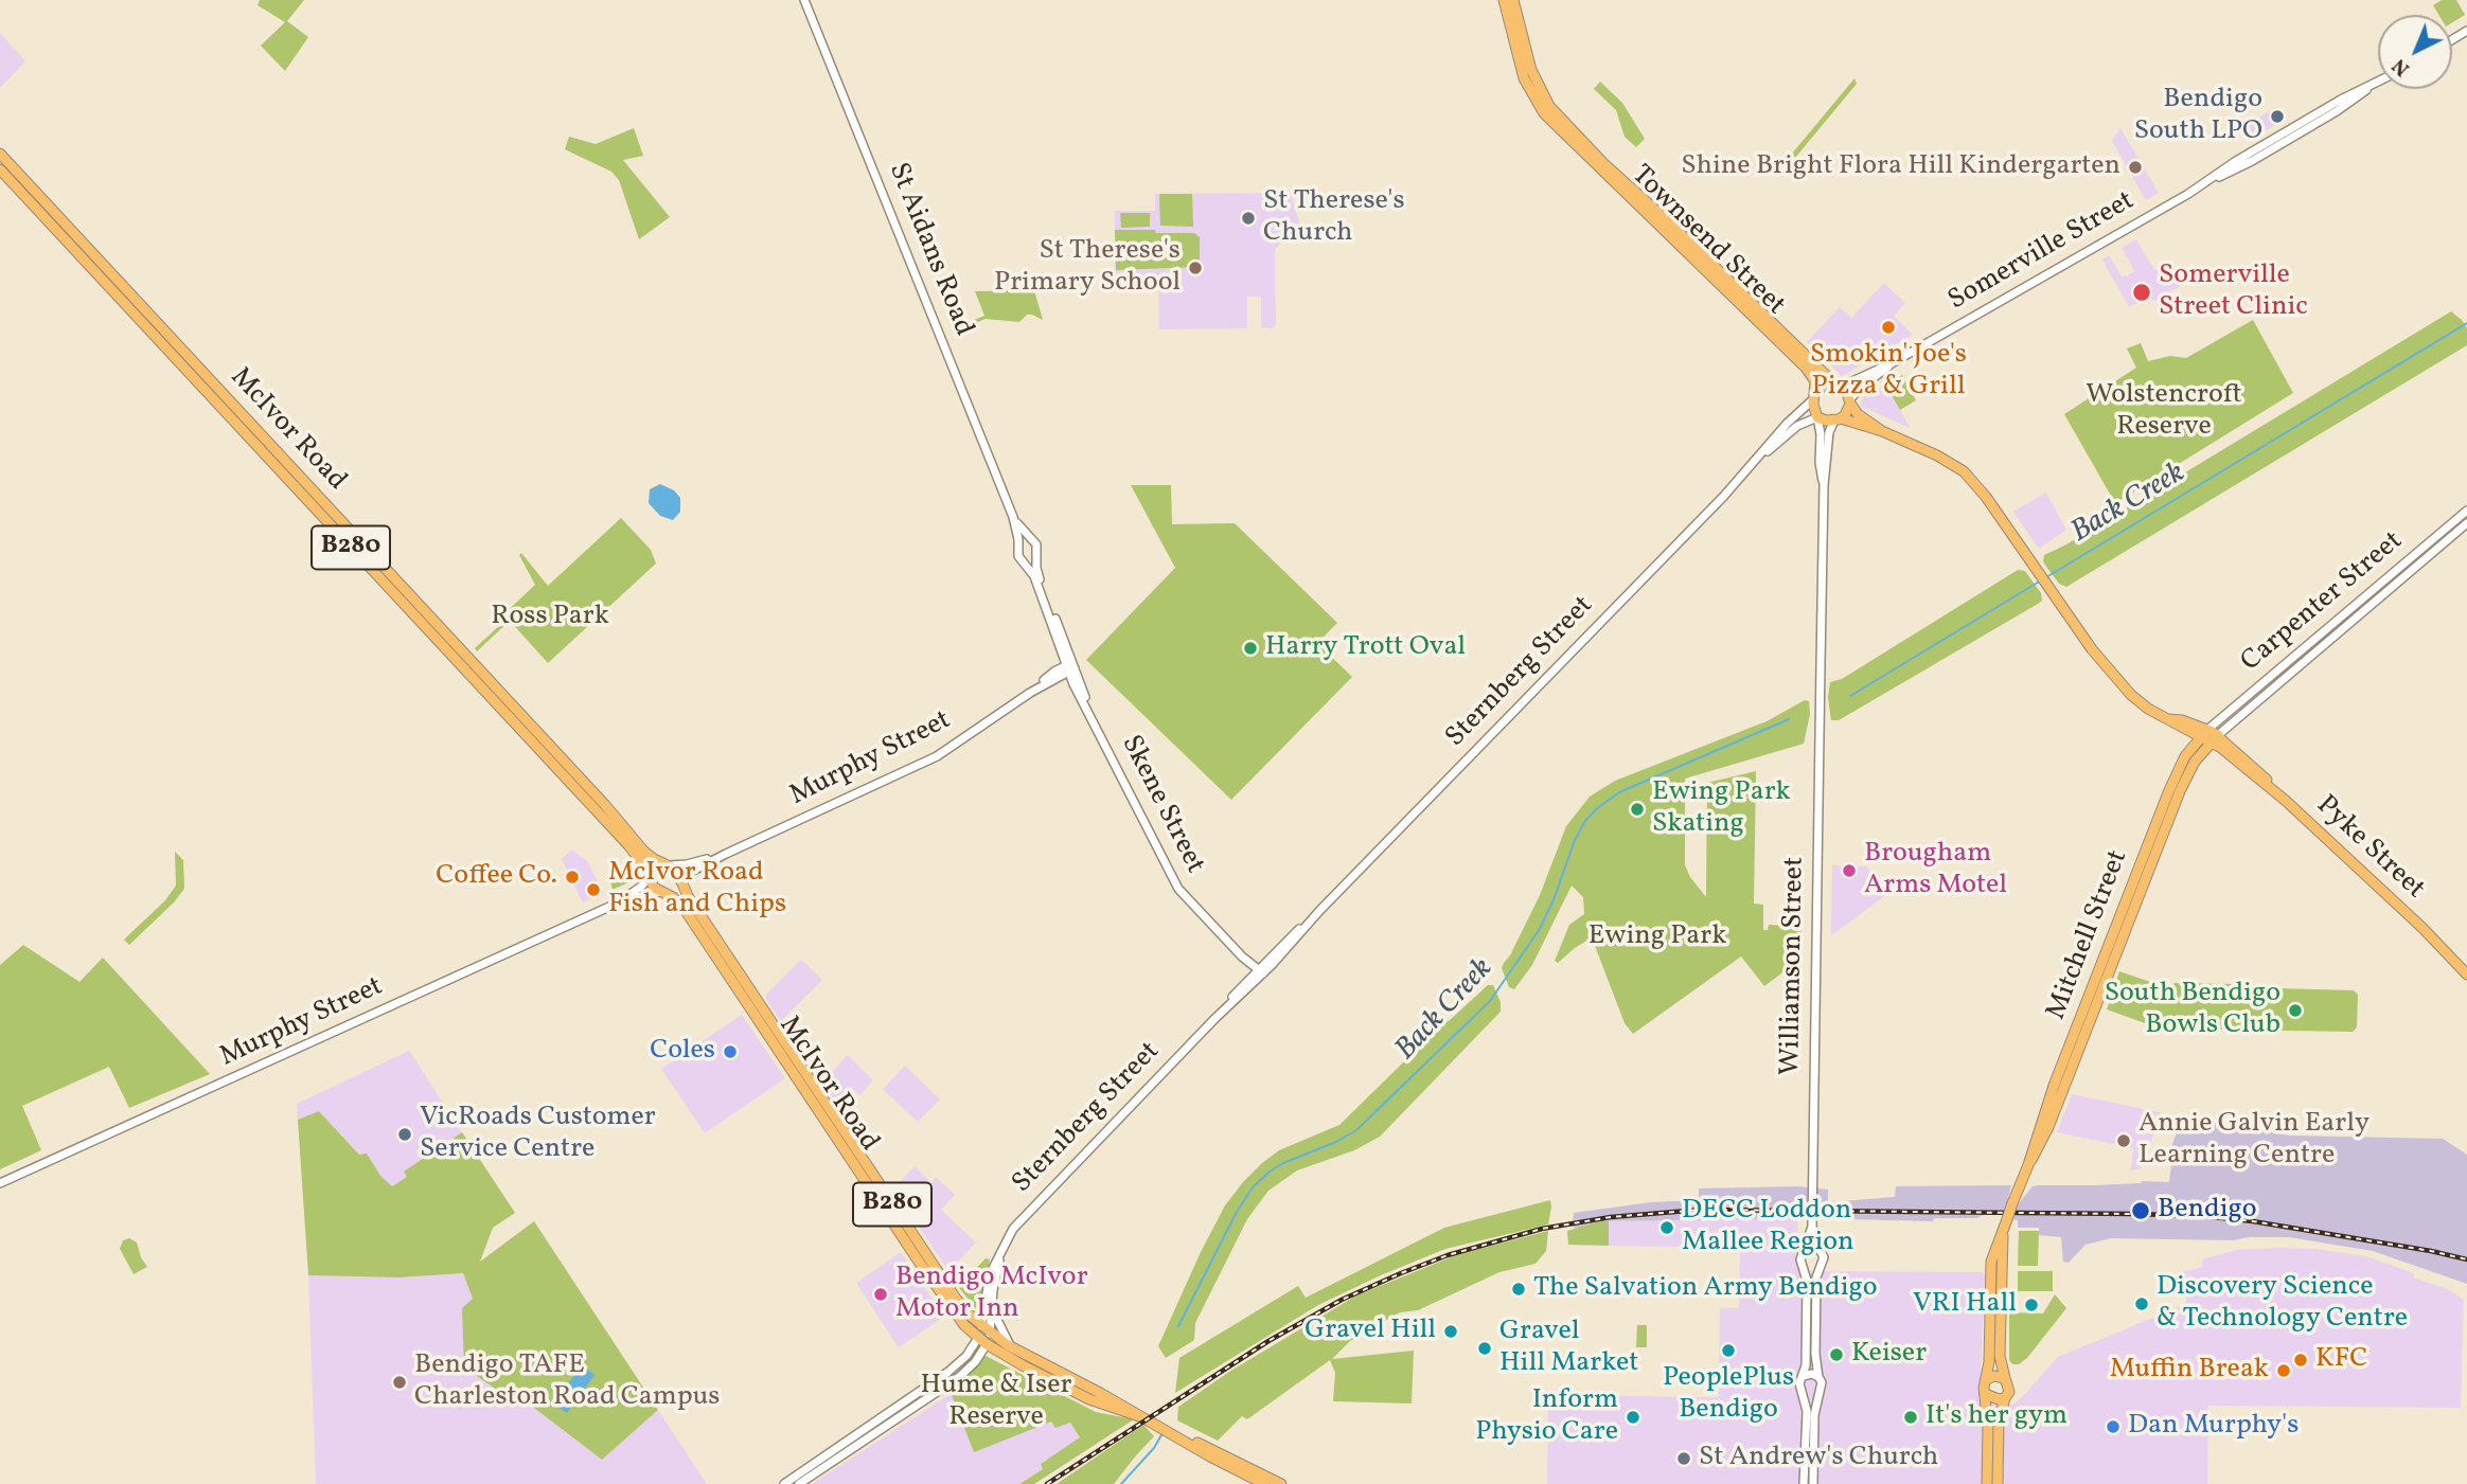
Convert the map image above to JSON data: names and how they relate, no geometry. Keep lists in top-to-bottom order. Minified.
{"streets":{"main road":["Townsend Street","McIvor Road","B280","Sternberg Street","Pyke Street","Mitchell Street"],"street":["St Aidans Road","Somerville Street","Carpenter Street","Murphy Street","Skene Street","Williamson Street"]},"crossings":[["Townsend Street","Somerville Street"],["Townsend Street","Sternberg Street"],["Townsend Street","Williamson Street"],["Somerville Street","Sternberg Street"],["Somerville Street","Williamson Street"],["McIvor Road","B280"],["McIvor Road","Sternberg Street"],["McIvor Road","Murphy Street"],["B280","Murphy Street"],["Carpenter Street","Pyke Street"],["Carpenter Street","Mitchell Street"],["Sternberg Street","Skene Street"],["Sternberg Street","Williamson Street"],["Murphy Street","Skene Street"],["Pyke Street","Mitchell Street"]],"water":["Back Creek"],"parks":["Wolstencroft Reserve","Ross Park","Ewing Park","Hume & Iser Reserve"],"places":["Bendigo South LPO","Shine Bright Flora Hill Kindergarten","St Therese's Church","St Therese's Primary School","Somerville Street Clinic","Smokin' Joe's Pizza & Grill","Harry Trott Oval","Ewing Park Skating","Brougham Arms Motel","Coffee Co.","McIvor Road Fish and Chips","South Bendigo Bowls Club","Coles","VicRoads Customer Service Centre","Annie Galvin Early Learning Centre","Bendigo","DECC Loddon Mallee Region","The Salvation Army Bendigo","Bendigo McIvor Motor Inn","Discovery Science & Technology Centre","VRI Hall","Gravel Hill","Gravel Hill Market","PeoplePlus Bendigo","Keiser","KFC","Muffin Break","Bendigo TAFE Charleston Road Campus","Inform Physio Care","It's her gym","Dan Murphy's","St Andrew's Church"],"north":"bottom left"}
